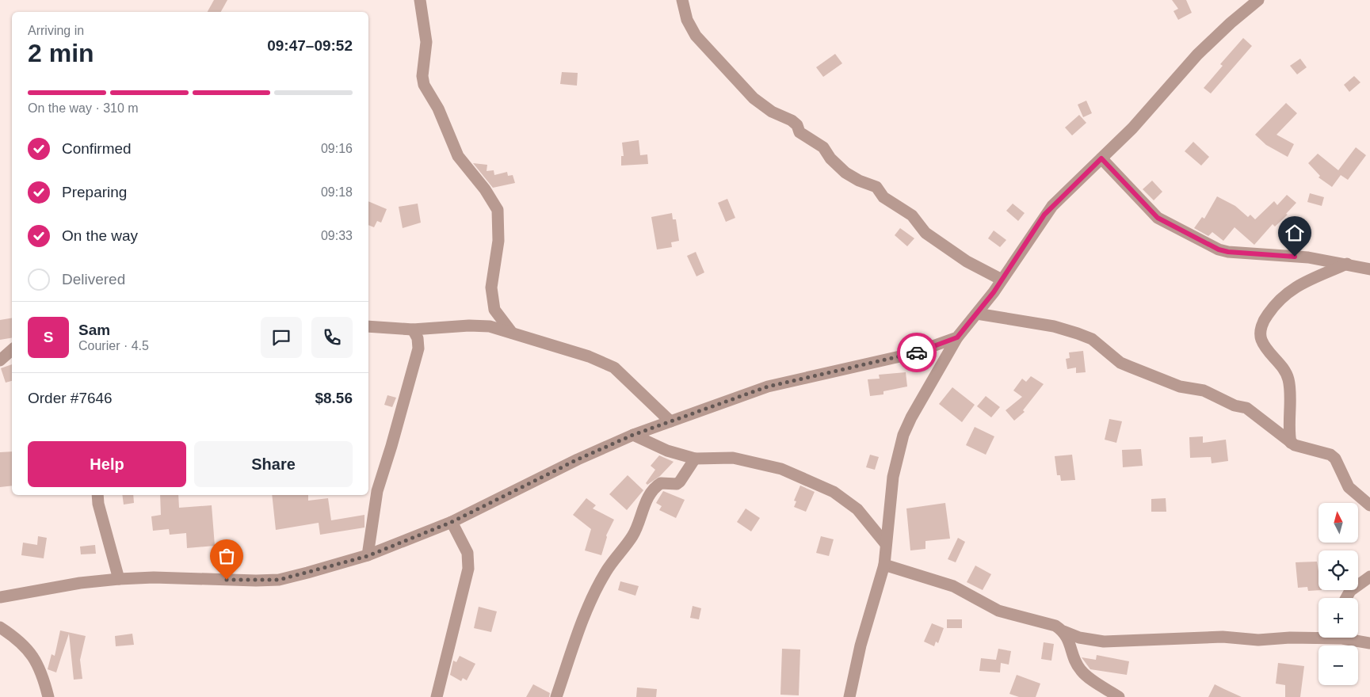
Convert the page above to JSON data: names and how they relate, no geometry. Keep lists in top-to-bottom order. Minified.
{"north":"top","page":{"heading":["2 min","Arriving in","09:47–09:52"],"panel":["Sam","Courier · 4.5","Order #7646","$8.56"],"bar":"On the way · 310 m","list":[["Confirmed","09:16"],["Preparing","09:18"],["On the way","09:33"],"Delivered"],"round":"S","buttons":["Help","Share"],"map_buttons":["+","−"]}}
